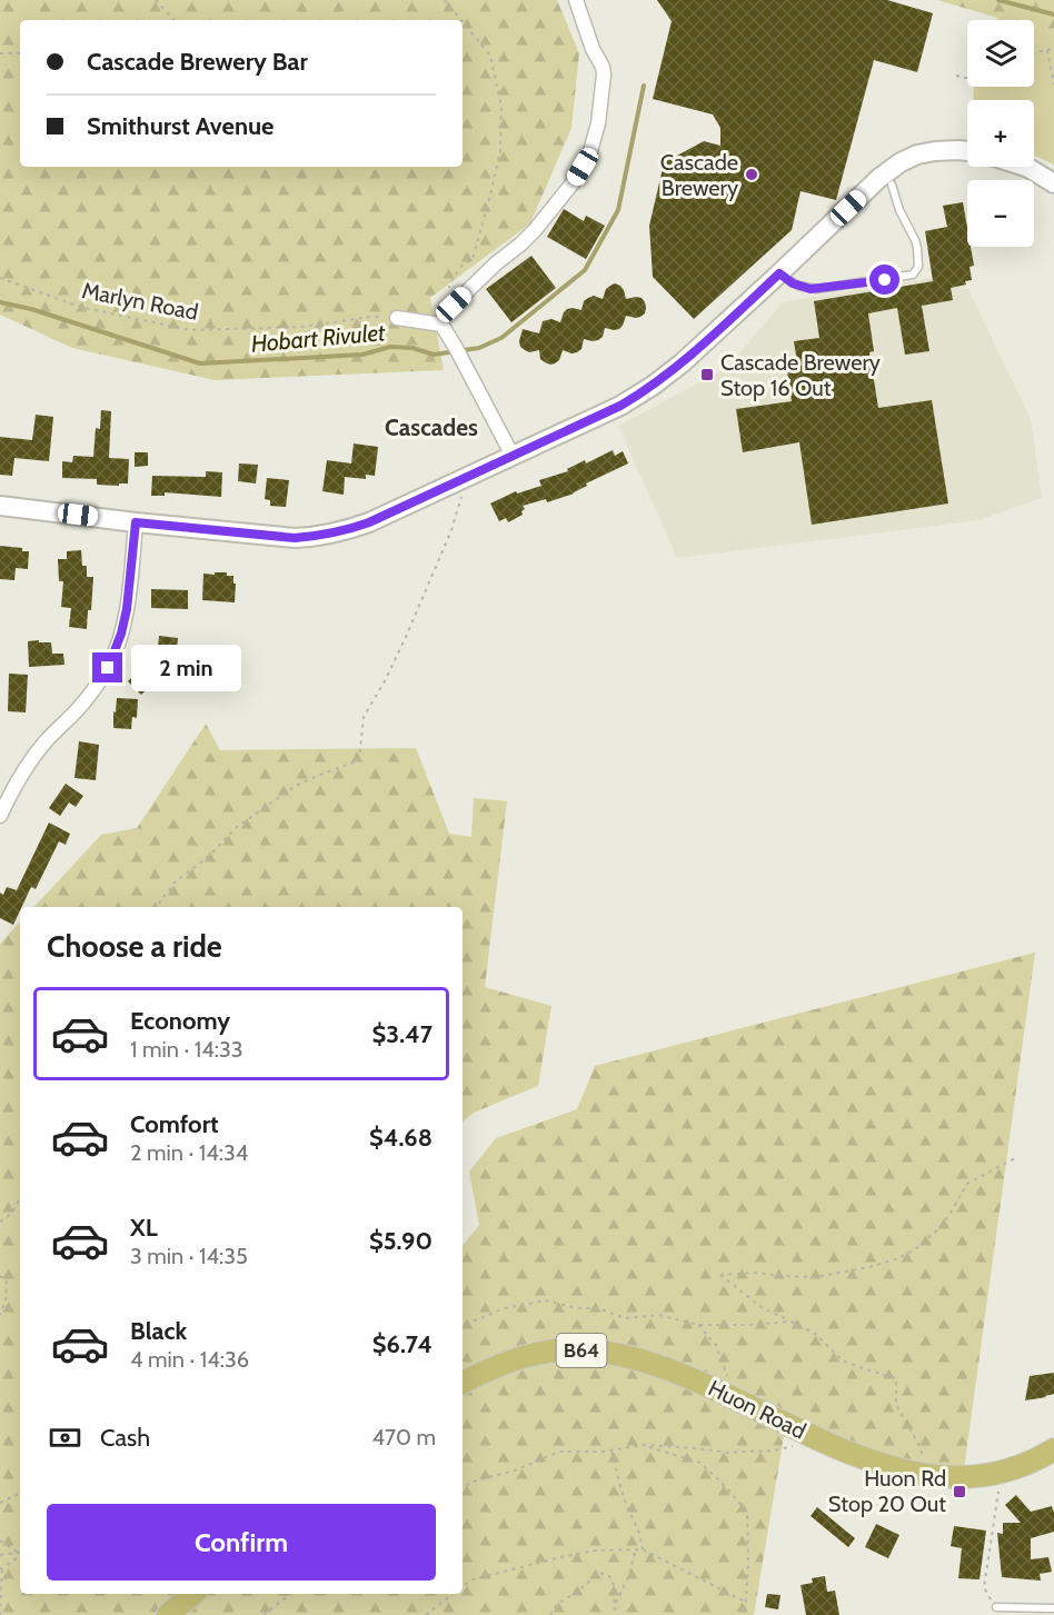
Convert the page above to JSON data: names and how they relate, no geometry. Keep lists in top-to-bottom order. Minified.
{"streets":{"main road":["B64","Huon Road"],"path":["Marlyn Road"]},"districts":["Cascades"],"water":["Hobart Rivulet"],"places":{"other":["Cascade Brewery"],"transit":["Cascade Brewery Stop 16 Out","Huon Rd Stop 20 Out"]},"page":{"map_buttons":["+","−"],"banner":["Cascade Brewery Bar","Smithurst Avenue"],"bubble":"2 min","heading":"Choose a ride","list":[{"name":"Economy","note":"1 min · 14:33","value":"$3.47"},{"name":"Comfort","note":"2 min · 14:34","value":"$4.68"},{"name":"XL","note":"3 min · 14:35","value":"$5.90"},{"name":"Black","note":"4 min · 14:36","value":"$6.74"}],"pay":["Cash","470 m"],"buttons":"Confirm"}}
